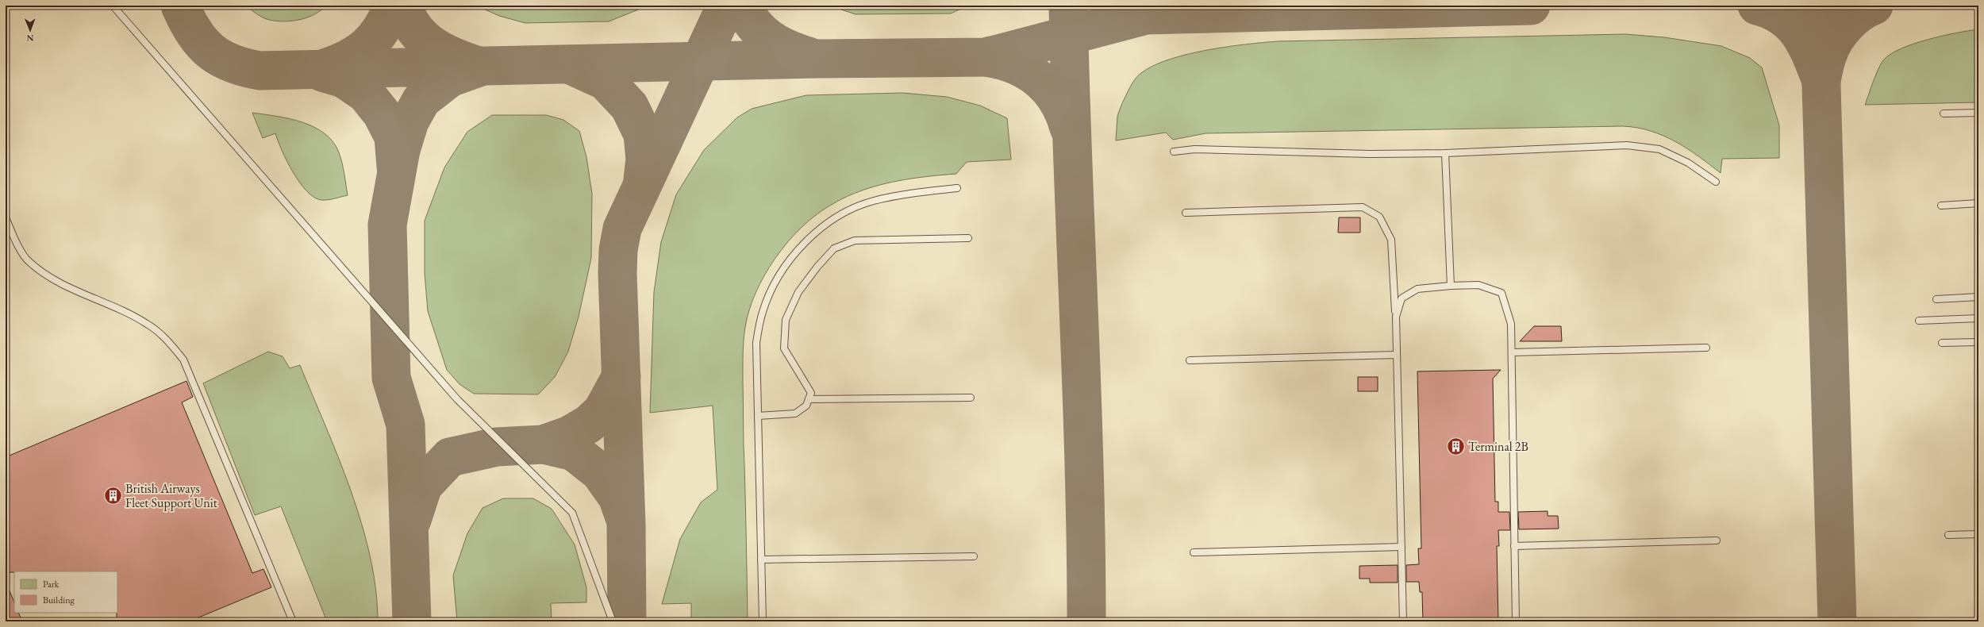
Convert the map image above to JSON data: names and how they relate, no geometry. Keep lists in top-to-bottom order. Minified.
{"places":{"building":["Terminal 2B","British Airways Fleet Support Unit"]},"legend":["Park","Building"],"north":"bottom"}
